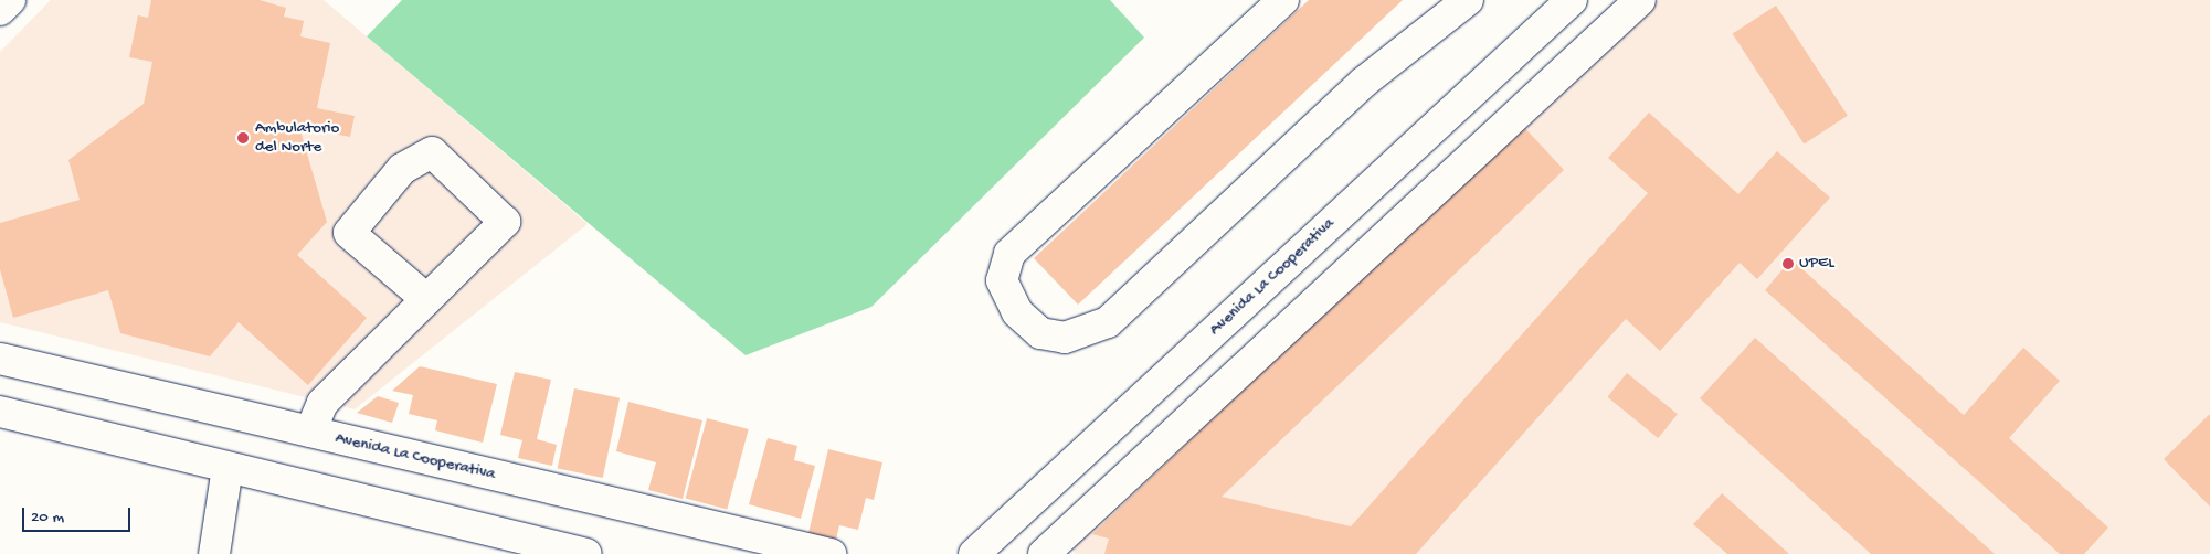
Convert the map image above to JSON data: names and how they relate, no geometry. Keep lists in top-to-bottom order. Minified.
{"streets":{"street":["Avenida La Cooperativa"]},"places":["Ambulatorio del Norte","UPEL"],"scale_bar":"20 m"}
